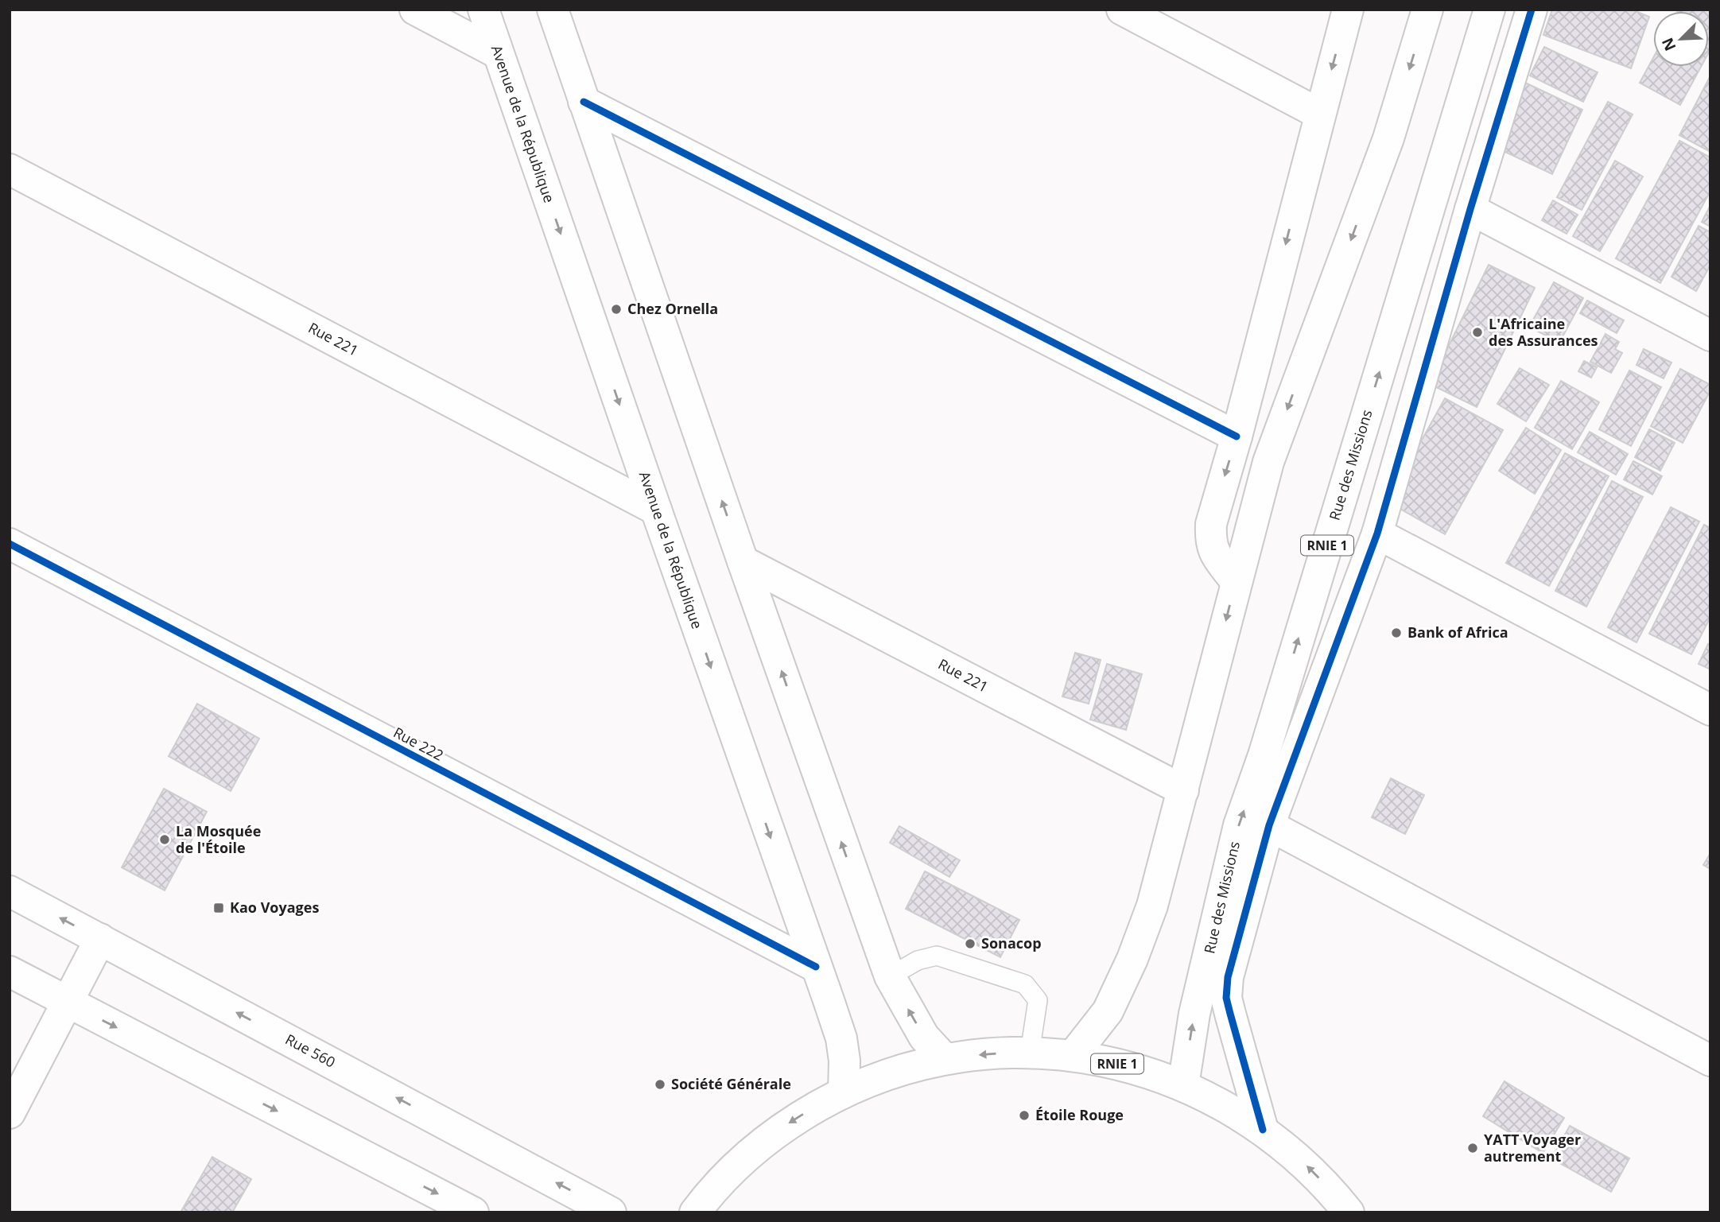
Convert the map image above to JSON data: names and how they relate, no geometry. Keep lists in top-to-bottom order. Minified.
{"streets":{"main road":["Avenue de la République","Rue 221","Rue des Missions","RNIE 1","Rue 222","Rue 560"]},"crossings":[["Avenue de la République","Rue 221"],["Avenue de la République","RNIE 1"],["Avenue de la République","Rue 222"],["Rue 221","RNIE 1"],["Rue des Missions","RNIE 1"]],"places":{"other":["Chez Ornella","L'Africaine des Assurances","Bank of Africa","La Mosquée de l'Étoile","Sonacop","Société Générale","Étoile Rouge","YATT Voyager autrement"],"transit":["Kao Voyages"]},"north":"bottom left"}
